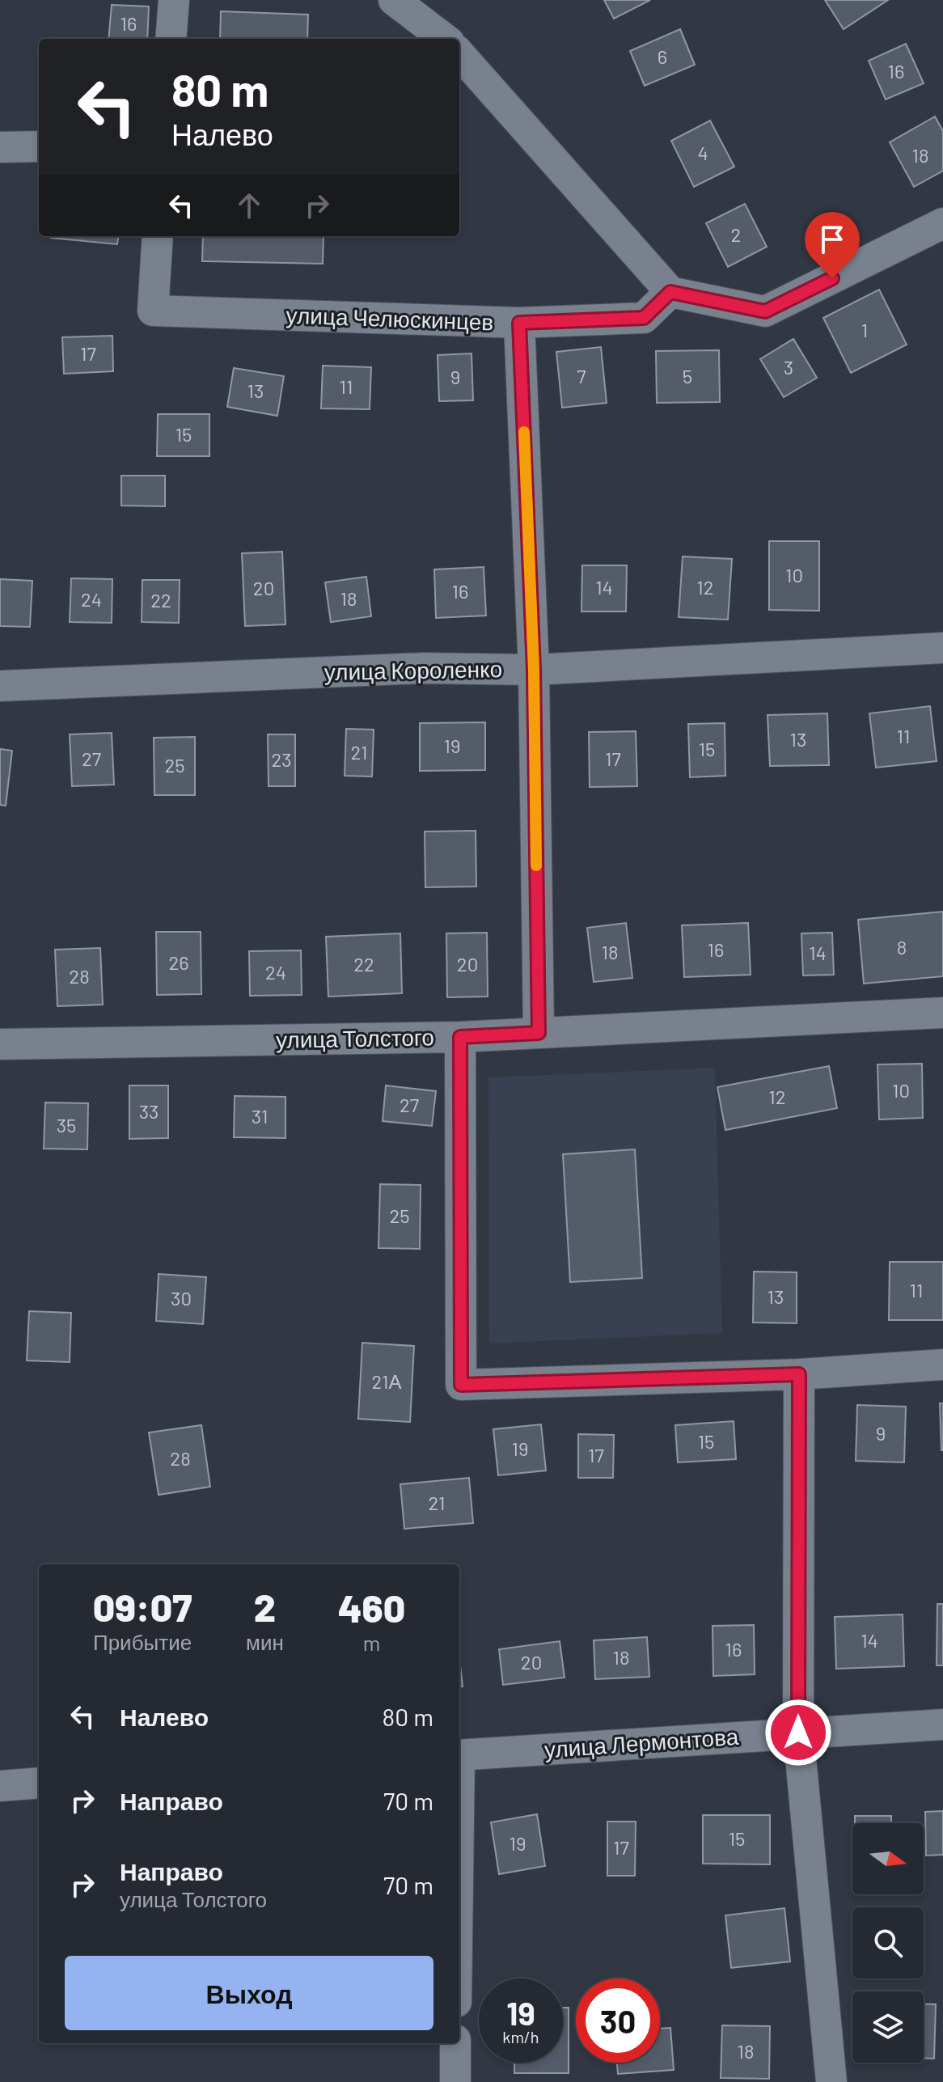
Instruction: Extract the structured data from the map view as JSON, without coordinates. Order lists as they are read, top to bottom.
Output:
{
  "streets": {
    "street": [
      "улица Челюскинцев",
      "улица Короленко",
      "улица Толстого",
      "улица Лермонтова"
    ]
  },
  "house_numbers": [
    "16",
    "6",
    "16",
    "4",
    "18",
    "2",
    "1",
    "17",
    "3",
    "7",
    "5",
    "9",
    "11",
    "13",
    "15",
    "10",
    "14",
    "12",
    "20",
    "16",
    "18",
    "24",
    "22",
    "11",
    "13",
    "19",
    "15",
    "21",
    "27",
    "17",
    "23",
    "25",
    "8",
    "16",
    "18",
    "14",
    "26",
    "22",
    "20",
    "24",
    "28",
    "10",
    "12",
    "27",
    "33",
    "31",
    "35",
    "25",
    "11",
    "13",
    "30",
    "21А",
    "9",
    "15",
    "19",
    "17",
    "28",
    "21",
    "14",
    "16",
    "18",
    "20",
    "15",
    "19",
    "17",
    "18"
  ],
  "north": "right",
  "page": {
    "turn": ["80 m", "Налево"],
    "eta": [
      "09:07",
      "Прибытие",
      "2",
      "мин",
      "460",
      "m"
    ],
    "list": [
      {
        "name": "Налево",
        "value": "80 m"
      },
      {
        "name": "Направо",
        "value": "70 m"
      },
      {
        "name": "Направо",
        "note": "улица Толстого",
        "value": "70 m"
      }
    ],
    "buttons": "Выход",
    "speed": "19 km/h",
    "limit": "30"
  }
}
